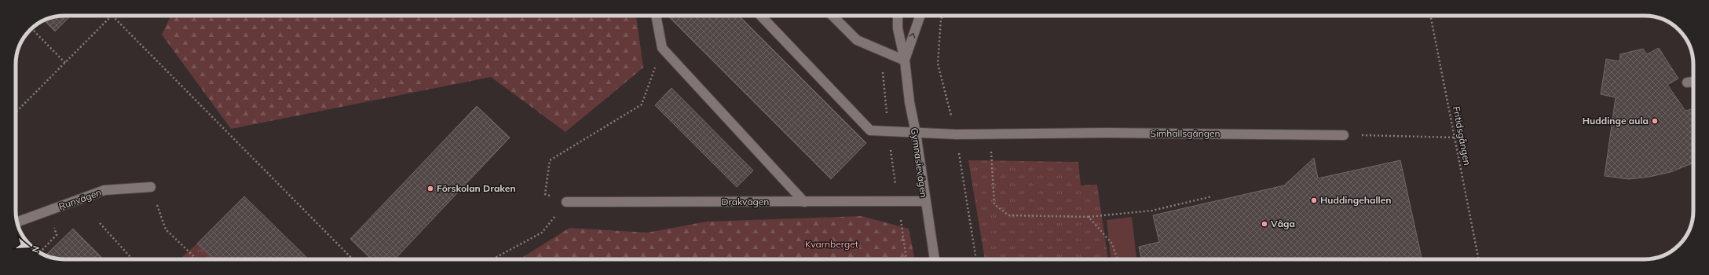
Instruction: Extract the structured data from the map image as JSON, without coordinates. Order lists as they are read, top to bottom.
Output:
{
  "streets": {
    "street": [
      "Simhallsgången",
      "Gymnasievägen",
      "Runvägen",
      "Drakvägen"
    ],
    "path": ["Fritidsgången"]
  },
  "crossings": [
    ["Simhallsgången", "Gymnasievägen"],
    ["Gymnasievägen", "Drakvägen"]
  ],
  "parks": ["Kvarnberget"],
  "places": [
    "Huddinge aula",
    "Förskolan Draken",
    "Huddingehallen",
    "Våga"
  ],
  "north": "right"
}
